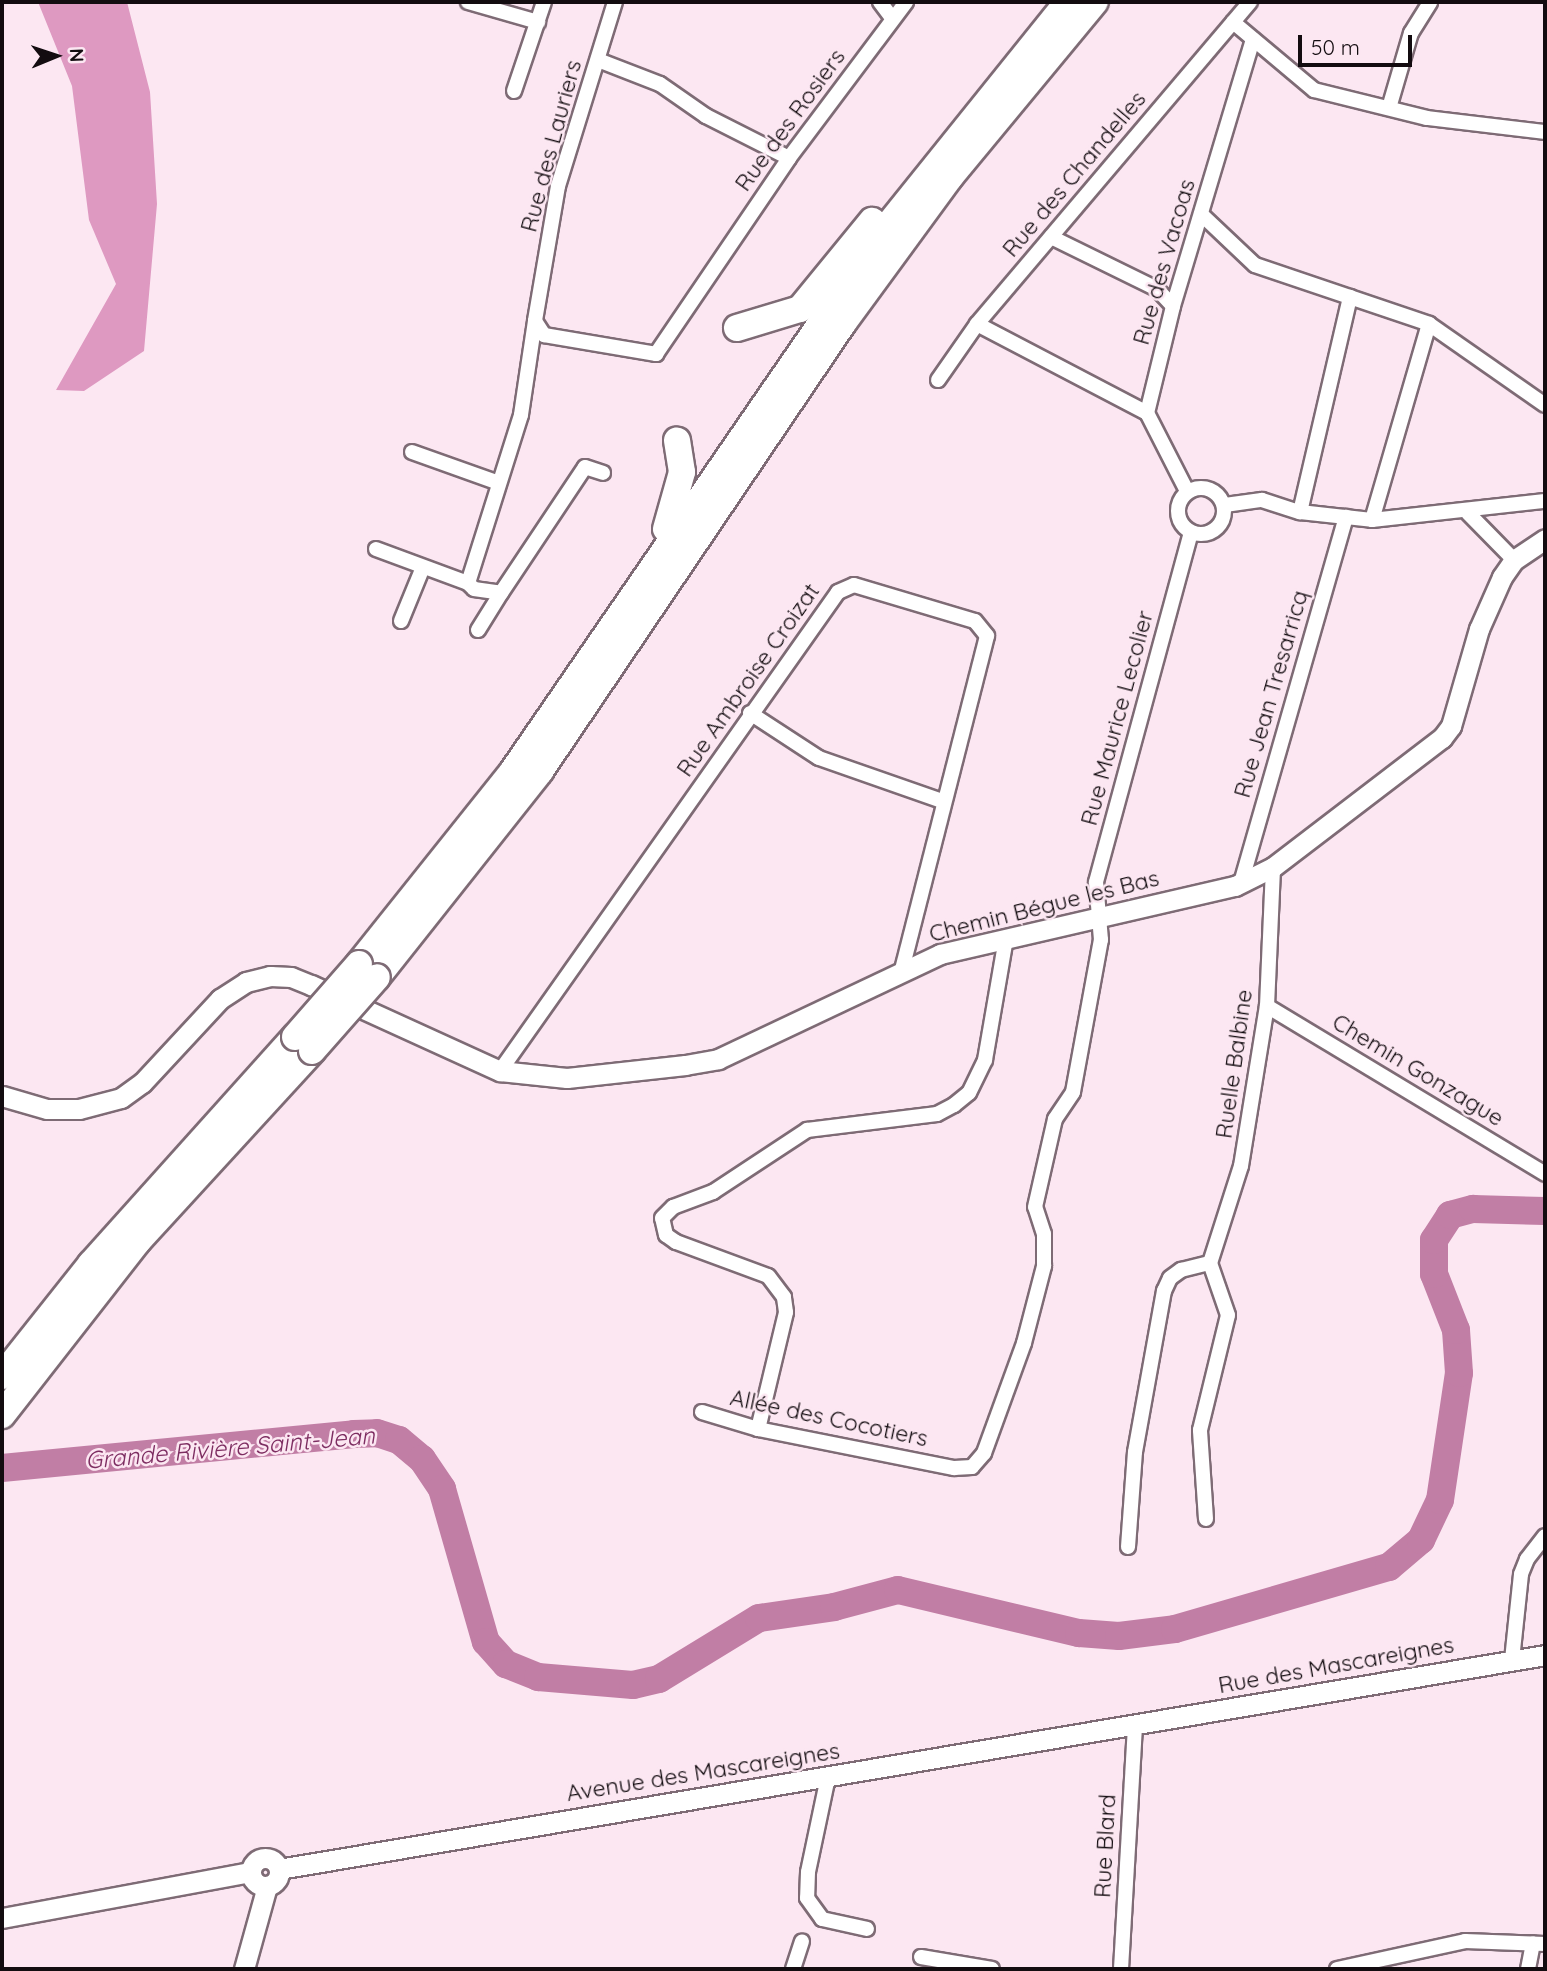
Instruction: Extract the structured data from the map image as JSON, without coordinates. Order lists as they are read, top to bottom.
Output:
{
  "streets": {
    "street": [
      "Rue des Rosiers",
      "Rue des Lauriers",
      "Rue des Chandelles",
      "Rue des Vacoas",
      "Rue Ambroise Croizat",
      "Rue Jean Tresarricq",
      "Rue Maurice Lecolier",
      "Chemin Bégue les Bas",
      "Ruelle Balbine",
      "Chemin Gonzague",
      "Allée des Cocotiers",
      "Rue des Mascareignes",
      "Avenue des Mascareignes",
      "Rue Blard"
    ]
  },
  "crossings": [
    ["Rue des Rosiers", "Rue des Lauriers"],
    ["Rue Ambroise Croizat", "Chemin Bégue les Bas"],
    ["Rue Jean Tresarricq", "Chemin Bégue les Bas"],
    ["Rue Maurice Lecolier", "Chemin Bégue les Bas"],
    ["Rue Maurice Lecolier", "Allée des Cocotiers"],
    ["Chemin Bégue les Bas", "Ruelle Balbine"],
    ["Ruelle Balbine", "Chemin Gonzague"],
    ["Rue des Mascareignes", "Avenue des Mascareignes"],
    ["Rue des Mascareignes", "Rue Blard"],
    ["Avenue des Mascareignes", "Rue Blard"]
  ],
  "water": ["Grande Rivière Saint-Jean"],
  "scale_bar": "50 m",
  "north": "right"
}
